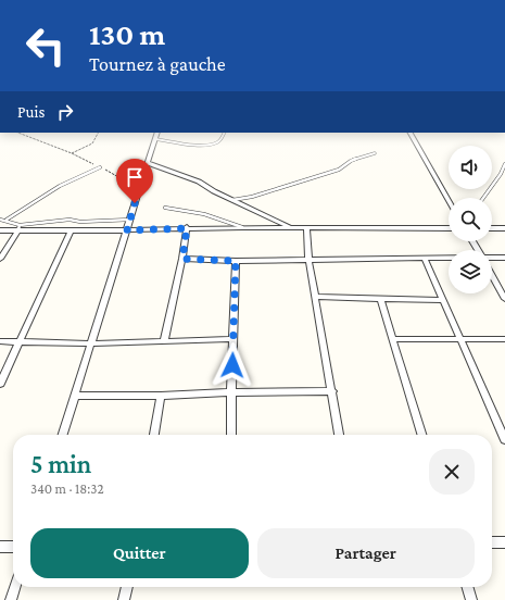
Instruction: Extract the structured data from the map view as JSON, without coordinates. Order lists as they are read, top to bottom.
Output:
{
  "page": {
    "turn": ["130 m", "Tournez à gauche"],
    "then": "Puis",
    "heading": ["5 min", "340 m · 18:32"],
    "buttons": ["Quitter", "Partager"]
  }
}
